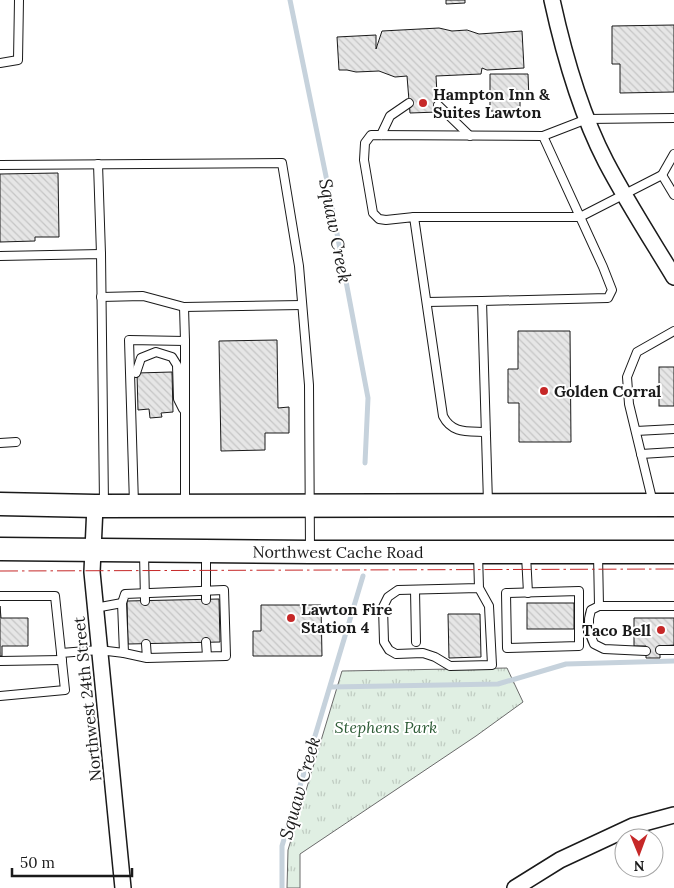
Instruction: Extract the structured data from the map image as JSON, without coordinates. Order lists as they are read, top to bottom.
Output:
{
  "streets": {
    "main road": ["Northwest Cache Road"],
    "street": ["Northwest 24th Street"]
  },
  "crossings": [
    ["Northwest Cache Road", "Northwest 24th Street"]
  ],
  "water": ["Squaw Creek"],
  "parks": ["Stephens Park"],
  "places": [
    "Hampton Inn & Suites Lawton",
    "Golden Corral",
    "Lawton Fire Station 4",
    "Taco Bell"
  ],
  "scale_bar": "50 m",
  "north": "bottom"
}
